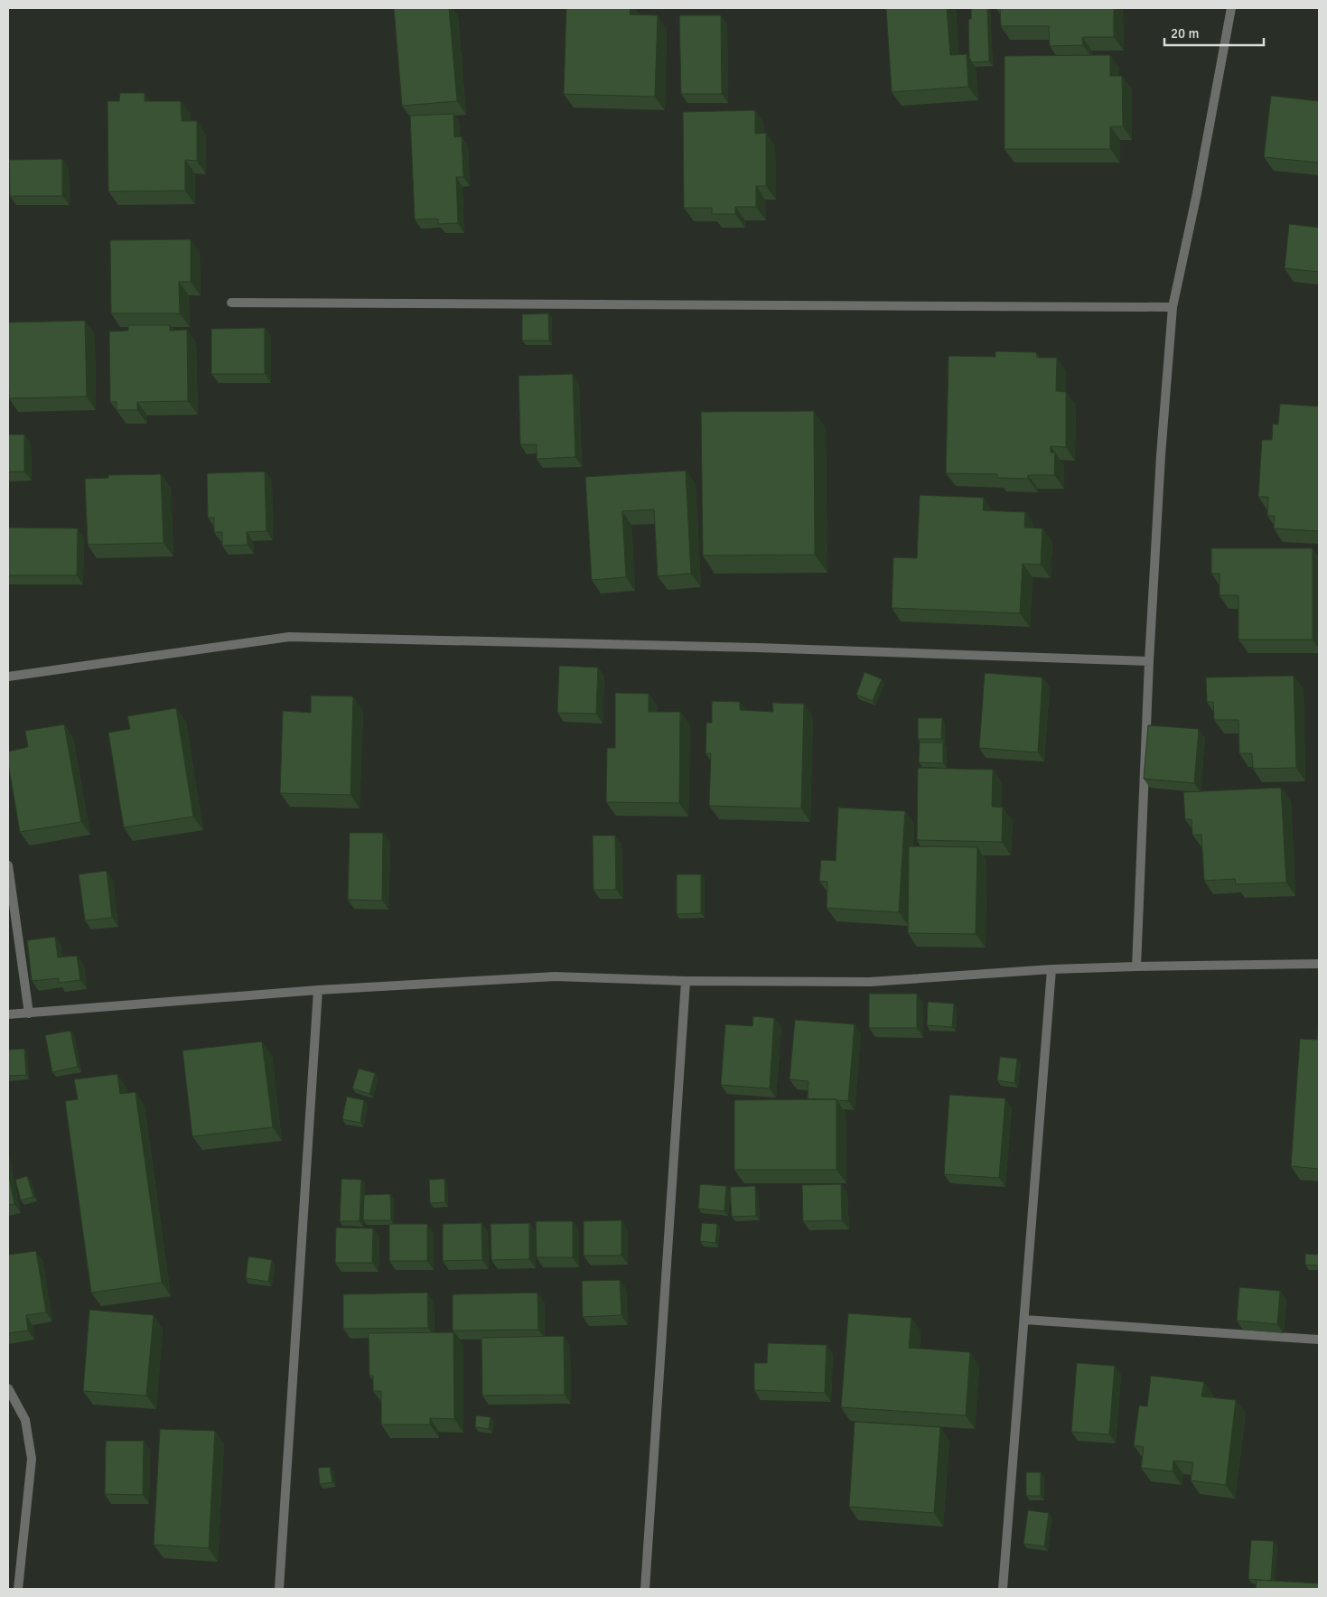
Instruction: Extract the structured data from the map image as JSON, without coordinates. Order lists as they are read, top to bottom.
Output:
{
  "scale_bar": "20 m"
}
